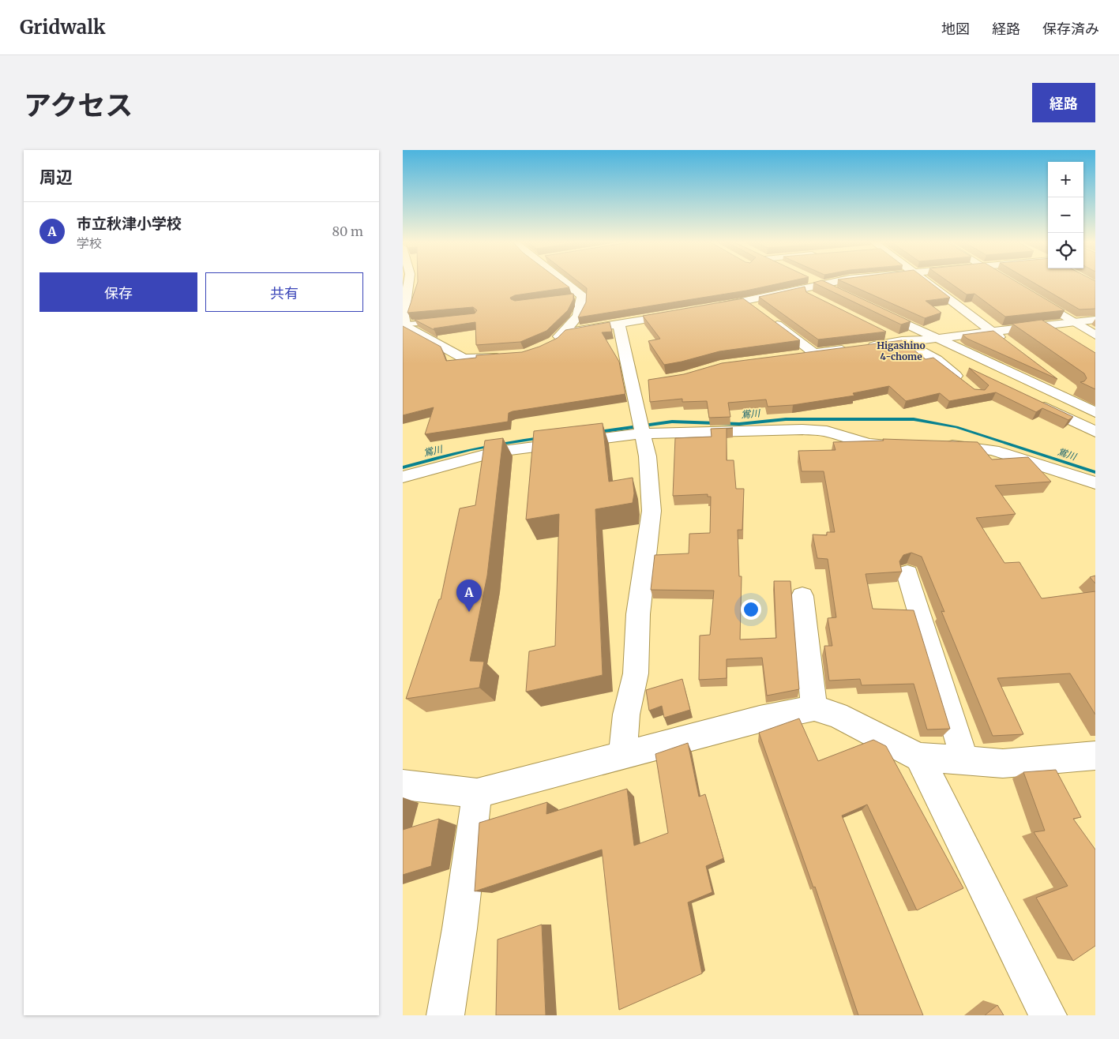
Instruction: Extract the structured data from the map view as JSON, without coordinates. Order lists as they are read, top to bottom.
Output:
{
  "districts": ["Higashino 4-chome"],
  "water": ["鴬川"],
  "page": {
    "header": "Gridwalk",
    "nav": ["地図", "経路", "保存済み"],
    "title": "アクセス",
    "buttons": [
      "経路",
      ["保存", "共有"]
    ],
    "heading": "周辺",
    "map_buttons": ["+", "−"],
    "list": [
      {
        "mark": "A",
        "name": "市立秋津小学校",
        "note": "学校",
        "value": "80 m"
      }
    ],
    "pins": "A"
  }
}
